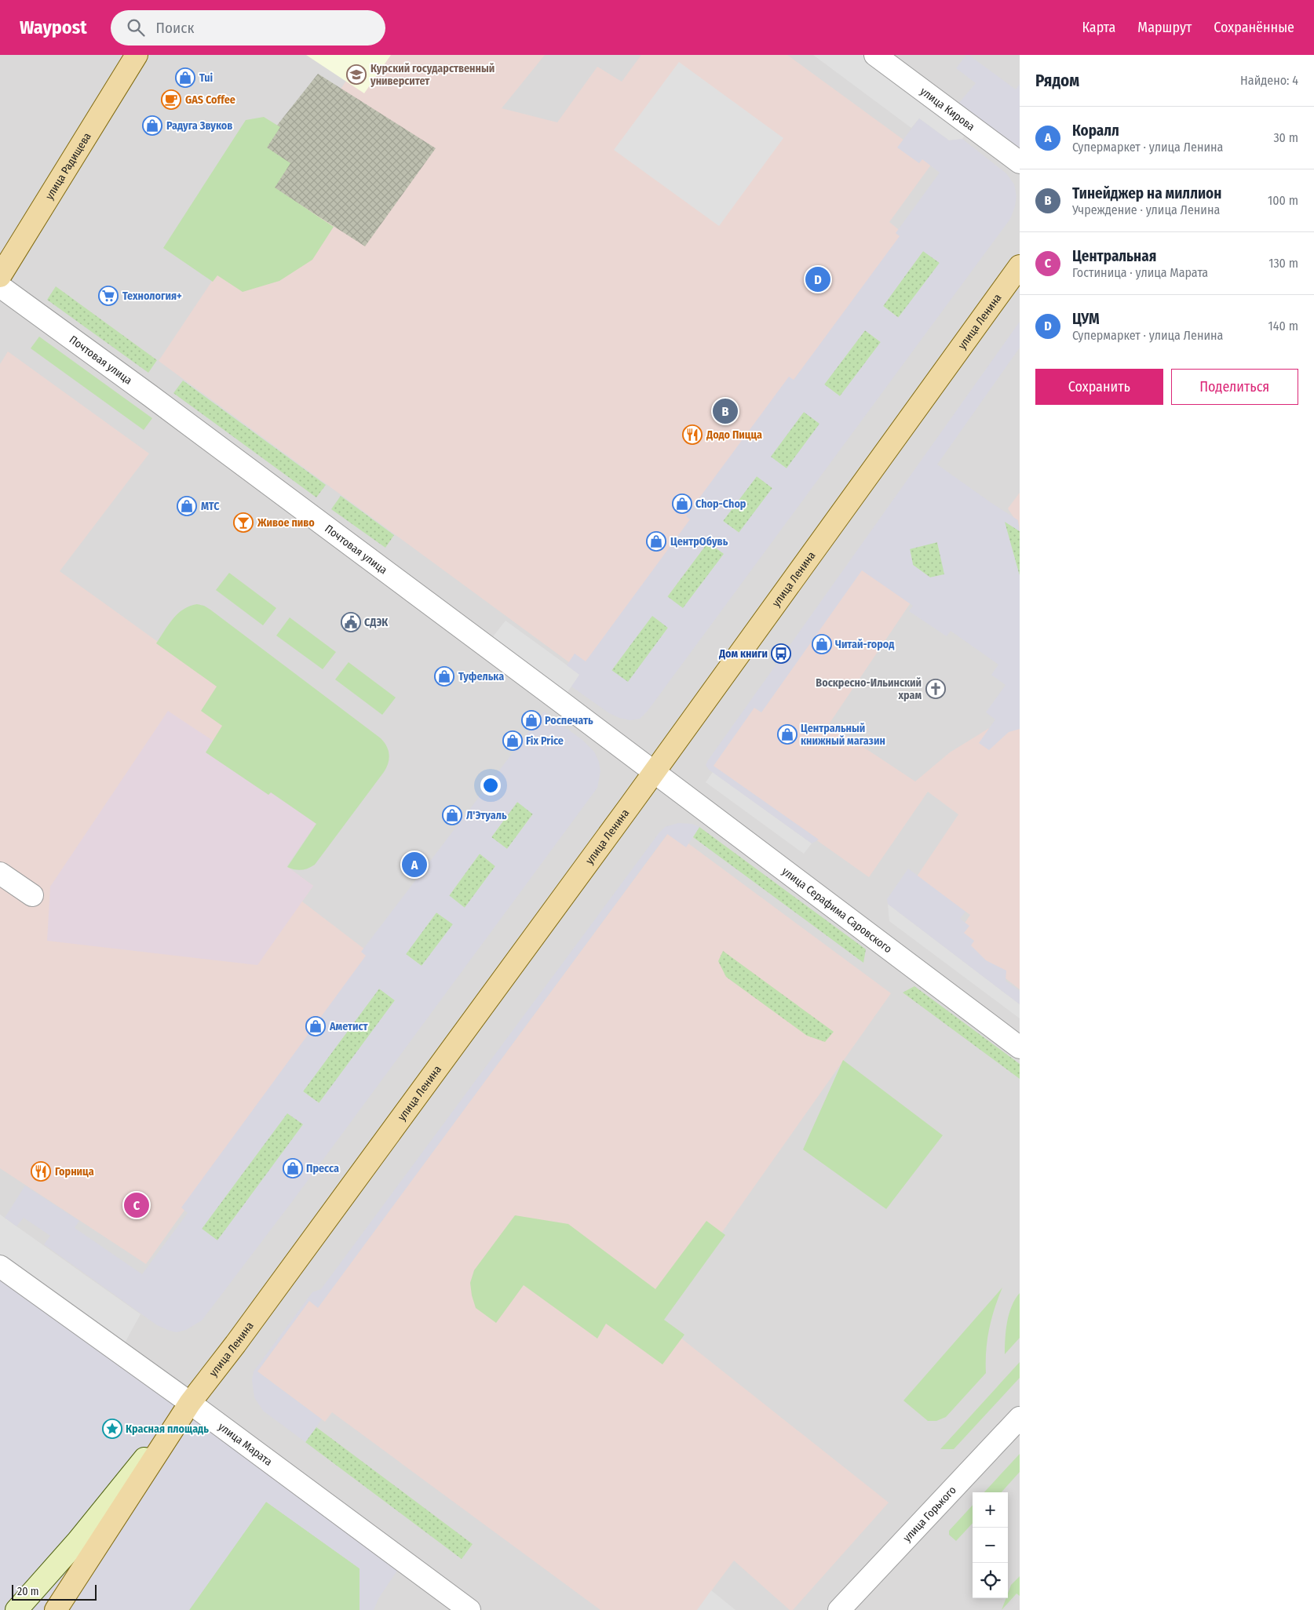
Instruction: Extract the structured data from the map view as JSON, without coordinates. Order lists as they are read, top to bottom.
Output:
{
  "streets": {
    "main road": ["улица Радищева", "улица Ленина"],
    "street": [
      "улица Кирова",
      "Почтовая улица",
      "улица Серафима Саровского",
      "улица Марата",
      "улица Горького"
    ]
  },
  "crossings": [
    ["улица Ленина", "Почтовая улица"],
    ["улица Ленина", "улица Серафима Саровского"],
    ["улица Ленина", "улица Марата"],
    ["Почтовая улица", "улица Серафима Саровского"]
  ],
  "places": {
    "school or university": ["Курский государственный университет"],
    "shop": [
      "Tui",
      "Радуга Звуков",
      "Chop-Chop",
      "МТС",
      "ЦентрОбувь",
      "Читай-город",
      "Туфелька",
      "Роспечать",
      "Центральный книжный магазин",
      "Fix Price",
      "Л'Этуаль",
      "Аметист",
      "Пресса"
    ],
    "cafe": ["GAS Coffee"],
    "supermarket": ["Технология+"],
    "restaurant": ["Додо Пицца", "Горница"],
    "bar": ["Живое пиво"],
    "public building": ["СДЭК"],
    "bus stop": ["Дом книги"],
    "church": ["Воскресно-Ильинский храм"],
    "place": ["Красная площадь"]
  },
  "scale_bar": "20 m",
  "page": {
    "header": "Waypost",
    "search": "Поиск",
    "nav": ["Карта", "Маршрут", "Сохранённые"],
    "heading": ["Рядом", "Найдено: 4"],
    "list": [
      {
        "mark": "A",
        "name": "Коралл",
        "note": "Супермаркет · улица Ленина",
        "value": "30 m"
      },
      {
        "mark": "B",
        "name": "Тинейджер на миллион",
        "note": "Учреждение · улица Ленина",
        "value": "100 m"
      },
      {
        "mark": "C",
        "name": "Центральная",
        "note": "Гостиница · улица Марата",
        "value": "130 m"
      },
      {
        "mark": "D",
        "name": "ЦУМ",
        "note": "Супермаркет · улица Ленина",
        "value": "140 m"
      }
    ],
    "pins": [
      "D",
      "B",
      "A",
      "C"
    ],
    "buttons": ["Сохранить", "Поделиться"],
    "map_buttons": ["+", "−"],
    "scale": "20 m"
  }
}
